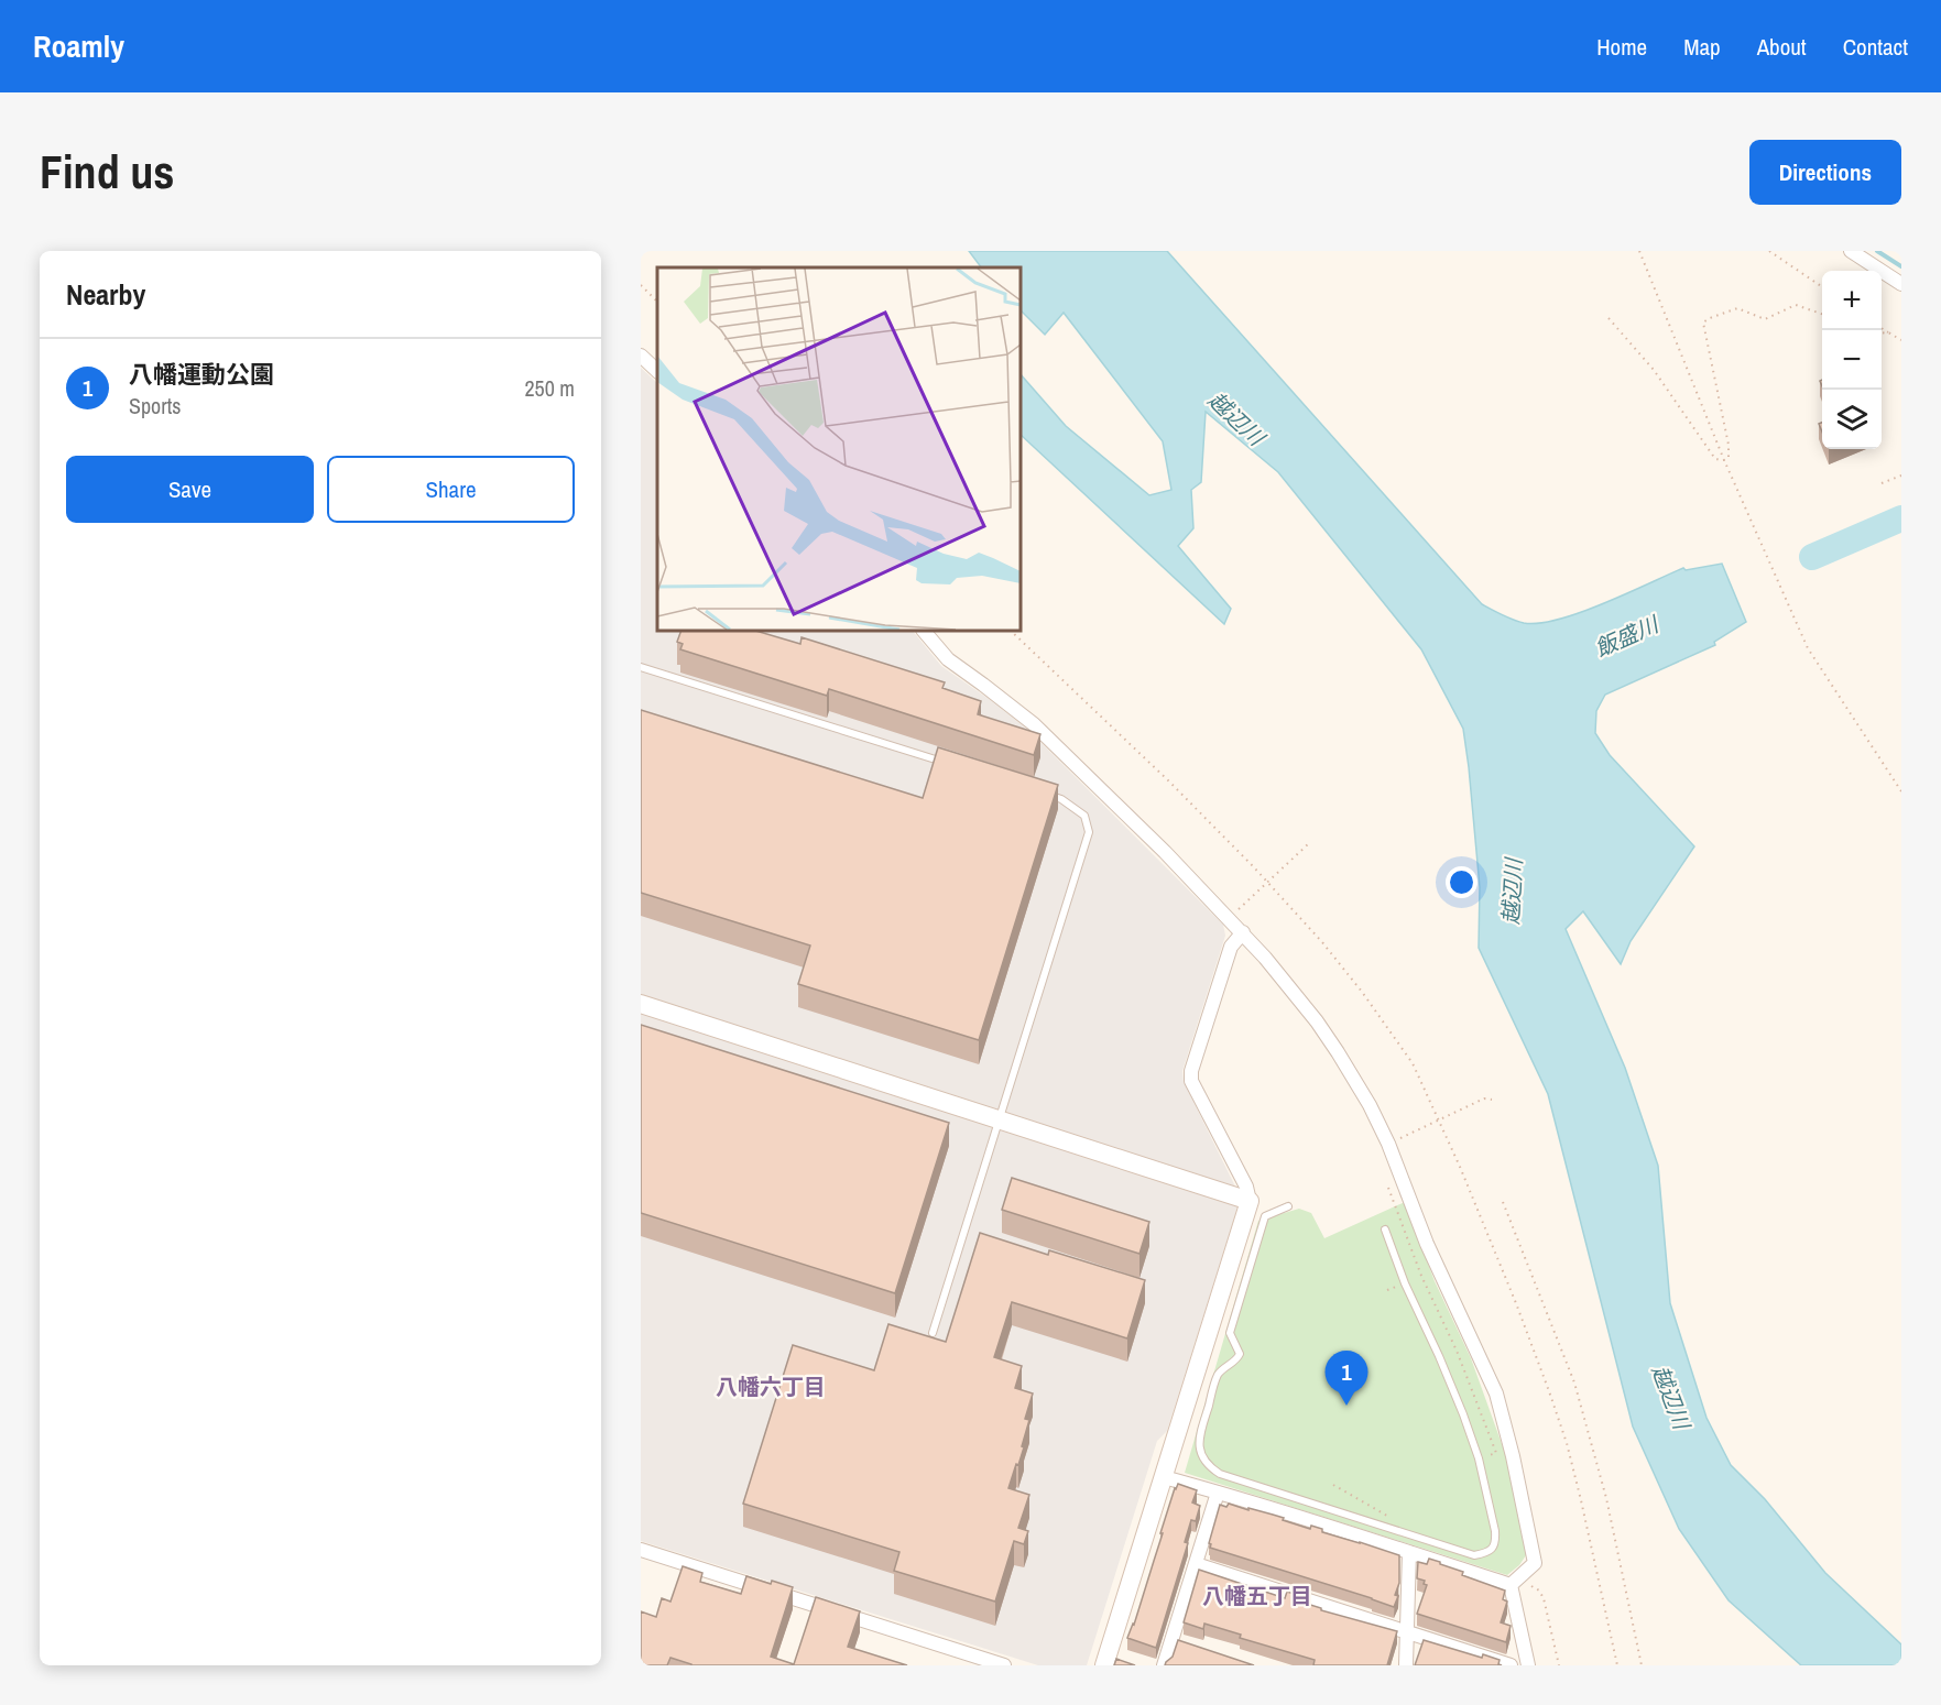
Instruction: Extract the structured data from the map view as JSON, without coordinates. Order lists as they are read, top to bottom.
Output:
{
  "districts": ["八幡六丁目", "八幡五丁目"],
  "water": ["越辺川", "飯盛川"],
  "page": {
    "header": "Roamly",
    "nav": [
      "Home",
      "Map",
      "About",
      "Contact"
    ],
    "buttons": [
      "Directions",
      ["Save", "Share"]
    ],
    "title": "Find us",
    "heading": "Nearby",
    "map_buttons": ["+", "−"],
    "list": [
      {
        "mark": "1",
        "name": "八幡運動公園",
        "note": "Sports",
        "value": "250 m"
      }
    ],
    "pins": "1"
  }
}
